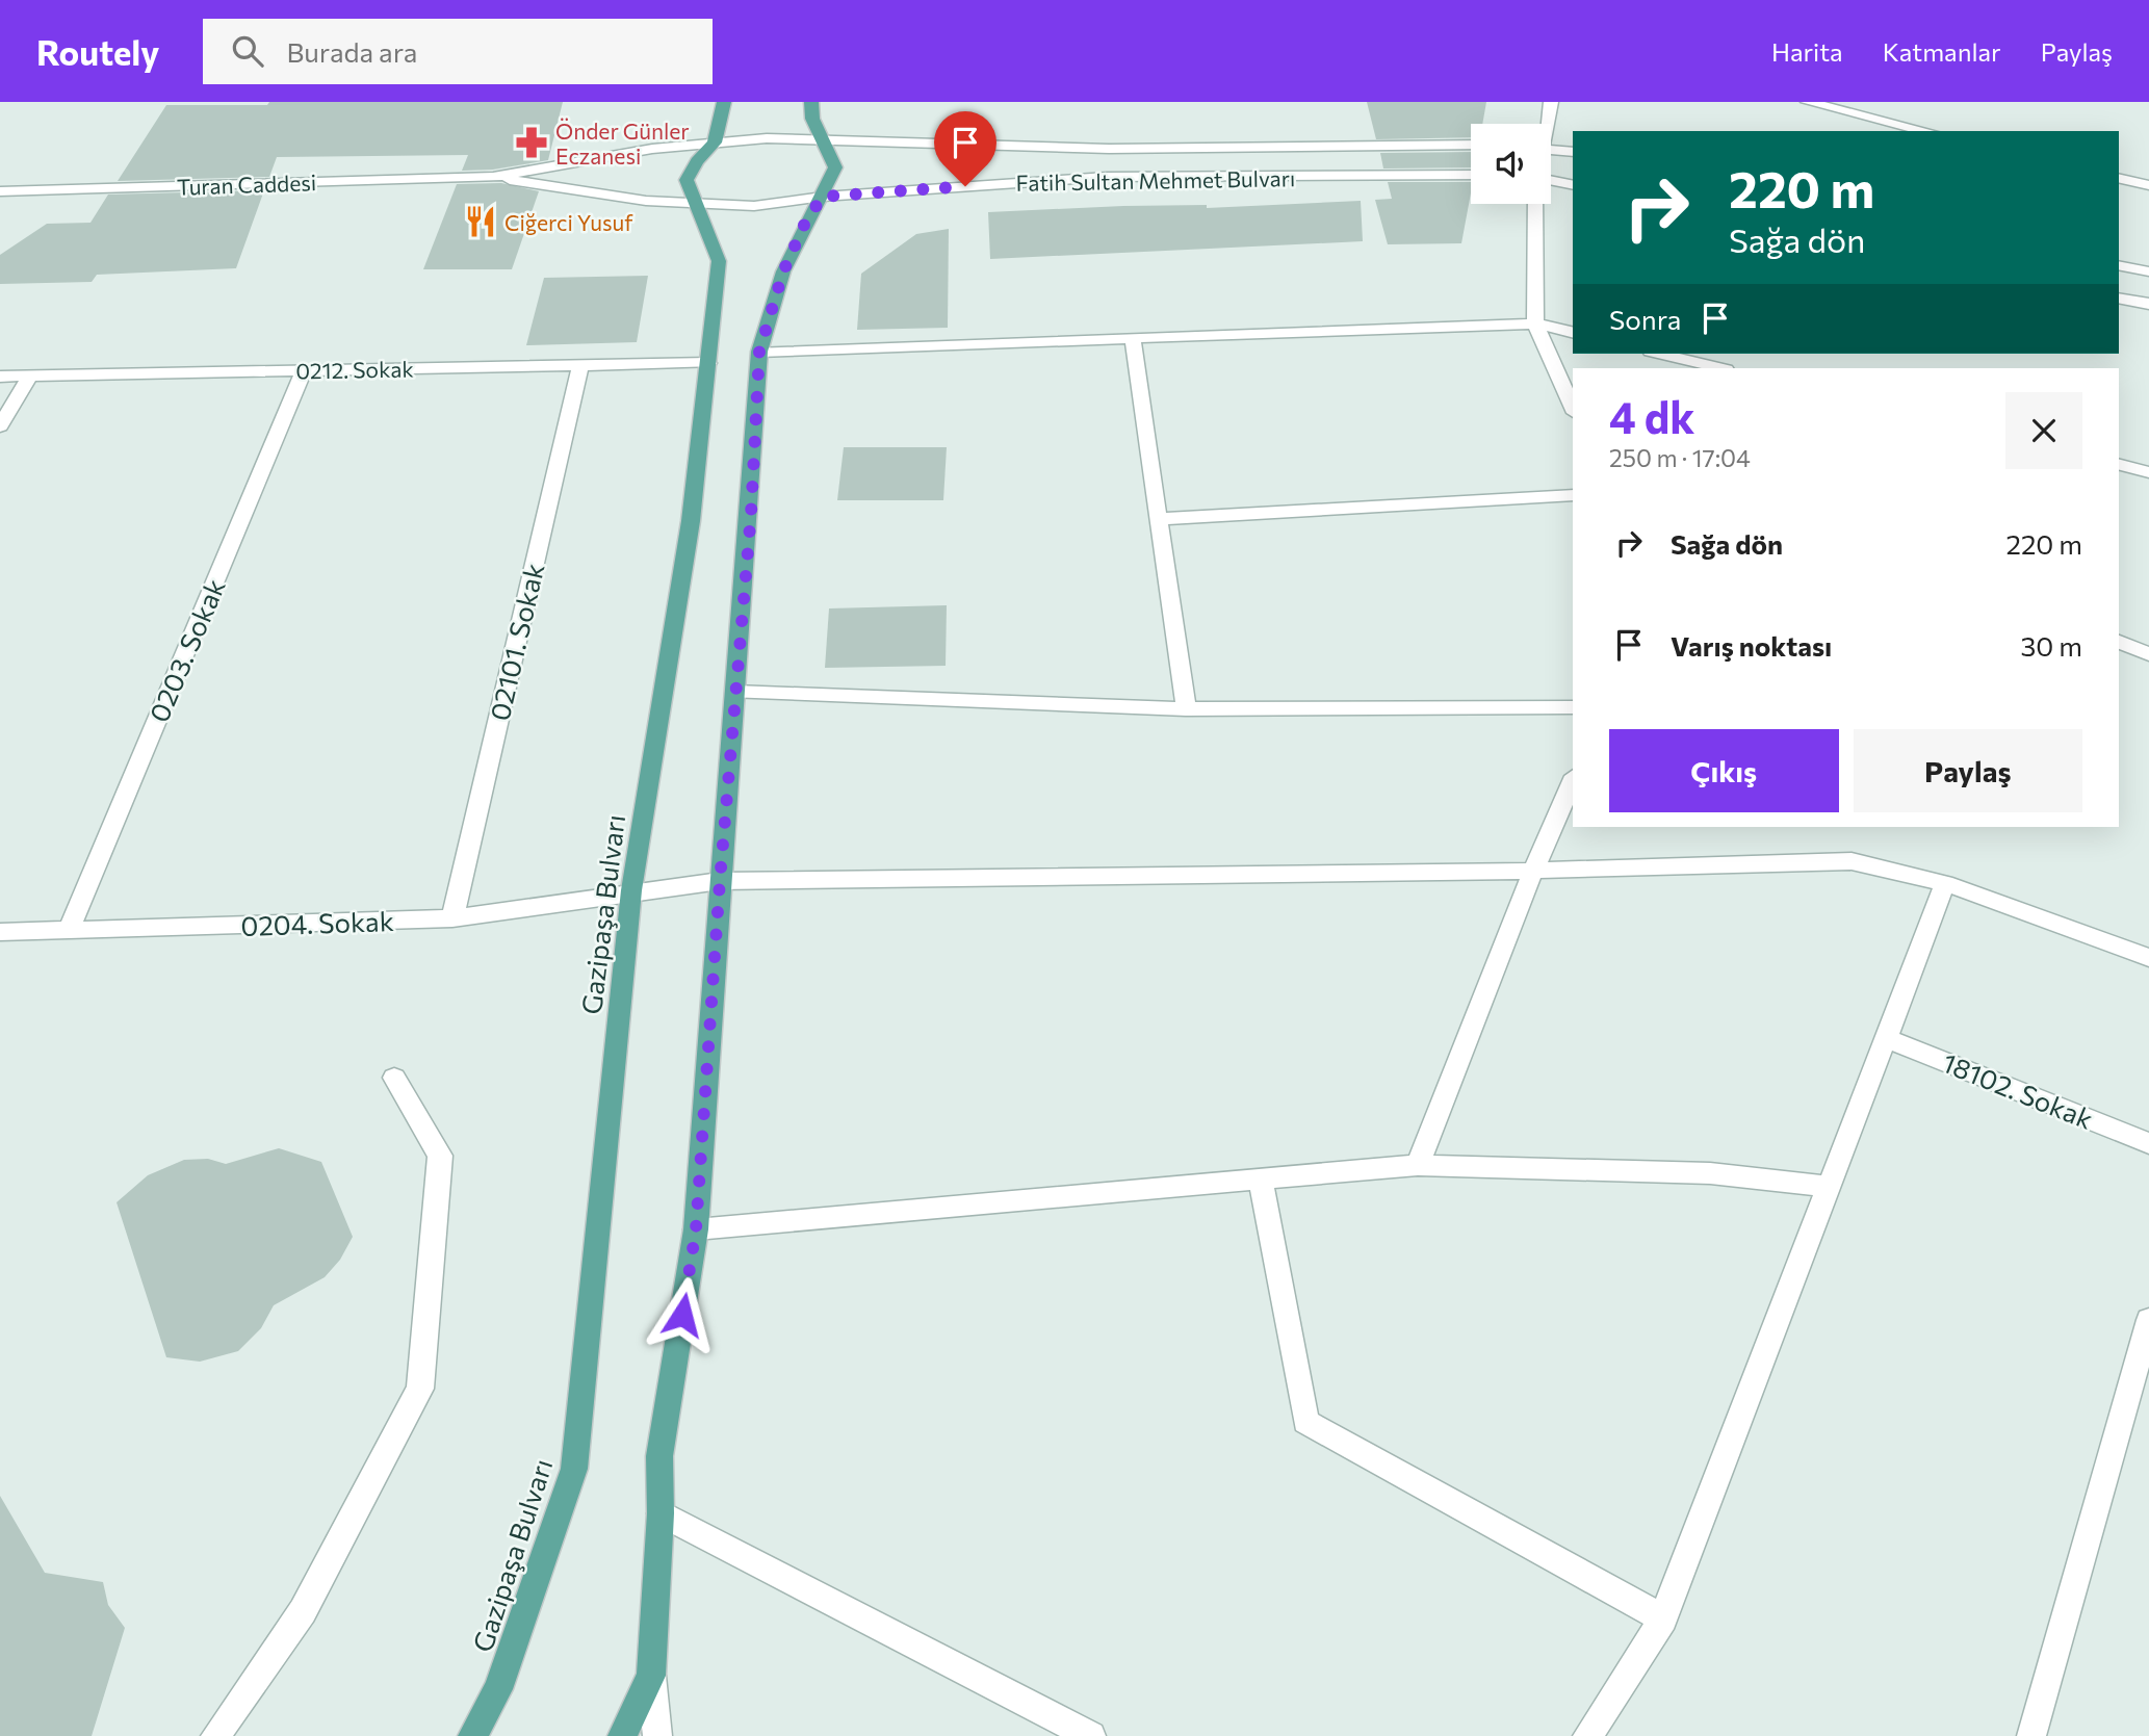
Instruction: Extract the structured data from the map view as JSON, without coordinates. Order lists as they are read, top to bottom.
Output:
{
  "streets": {
    "main road": ["Gazipaşa Bulvarı"],
    "street": [
      "Fatih Sultan Mehmet Bulvarı",
      "Turan Caddesi",
      "0212. Sokak",
      "02101. Sokak",
      "0203. Sokak",
      "0204. Sokak",
      "18102. Sokak"
    ]
  },
  "crossings": [
    ["Fatih Sultan Mehmet Bulvarı", "Turan Caddesi"],
    ["Fatih Sultan Mehmet Bulvarı", "Gazipaşa Bulvarı"],
    ["0212. Sokak", "02101. Sokak"],
    ["0212. Sokak", "0203. Sokak"],
    ["0212. Sokak", "Gazipaşa Bulvarı"],
    ["02101. Sokak", "0204. Sokak"],
    ["0203. Sokak", "0204. Sokak"],
    ["Gazipaşa Bulvarı", "0204. Sokak"]
  ],
  "places": {
    "pharmacy": ["Önder Günler Eczanesi"],
    "restaurant": ["Ciğerci Yusuf"]
  },
  "page": {
    "header": "Routely",
    "search": "Burada ara",
    "nav": ["Harita", "Katmanlar", "Paylaş"],
    "turn": ["220 m", "Sağa dön"],
    "then": "Sonra",
    "heading": ["4 dk", "250 m · 17:04"],
    "list": [
      {
        "name": "Sağa dön",
        "value": "220 m"
      },
      {
        "name": "Varış noktası",
        "value": "30 m"
      }
    ],
    "buttons": ["Çıkış", "Paylaş"]
  }
}
